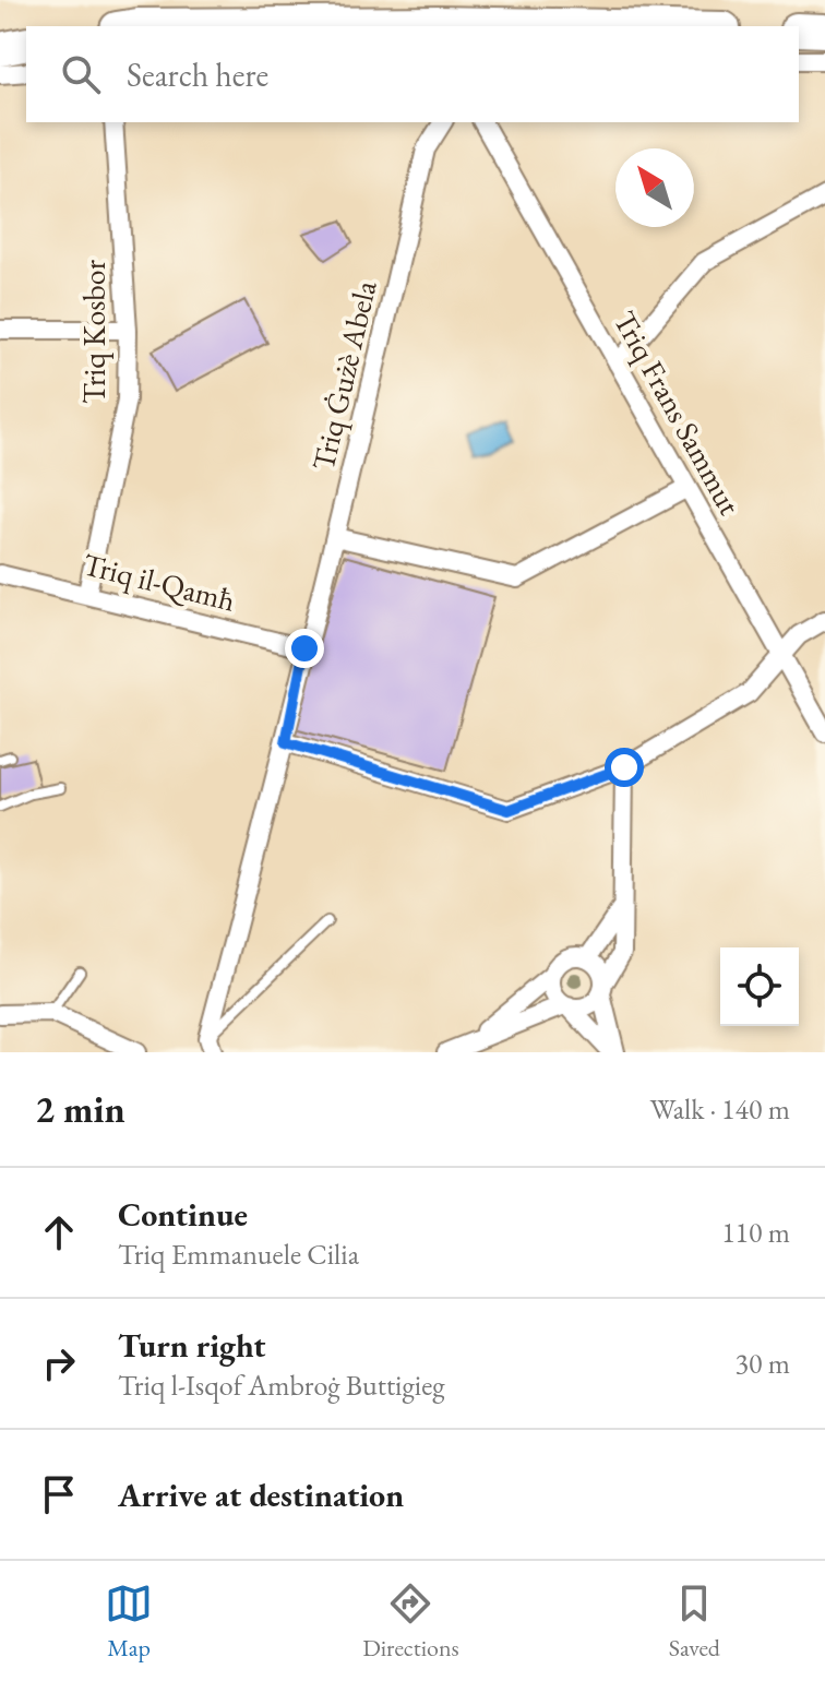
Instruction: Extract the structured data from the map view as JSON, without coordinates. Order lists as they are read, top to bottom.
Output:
{
  "streets": {
    "street": [
      "Triq Kosbor",
      "Triq Ġużè Abela",
      "Triq Frans Sammut",
      "Triq il-Qamħ"
    ]
  },
  "crossings": [
    ["Triq Kosbor", "Triq il-Qamħ"],
    ["Triq Ġużè Abela", "Triq il-Qamħ"]
  ],
  "north": "top left",
  "page": {
    "search": "Search here",
    "heading": ["2 min", "Walk · 140 m"],
    "list": [
      ["Continue", "Triq Emmanuele Cilia", "110 m"],
      ["Turn right", "Triq l-Isqof Ambroġ Buttigieg", "30 m"],
      "Arrive at destination"
    ],
    "nav": ["Map", "Directions", "Saved"]
  }
}
